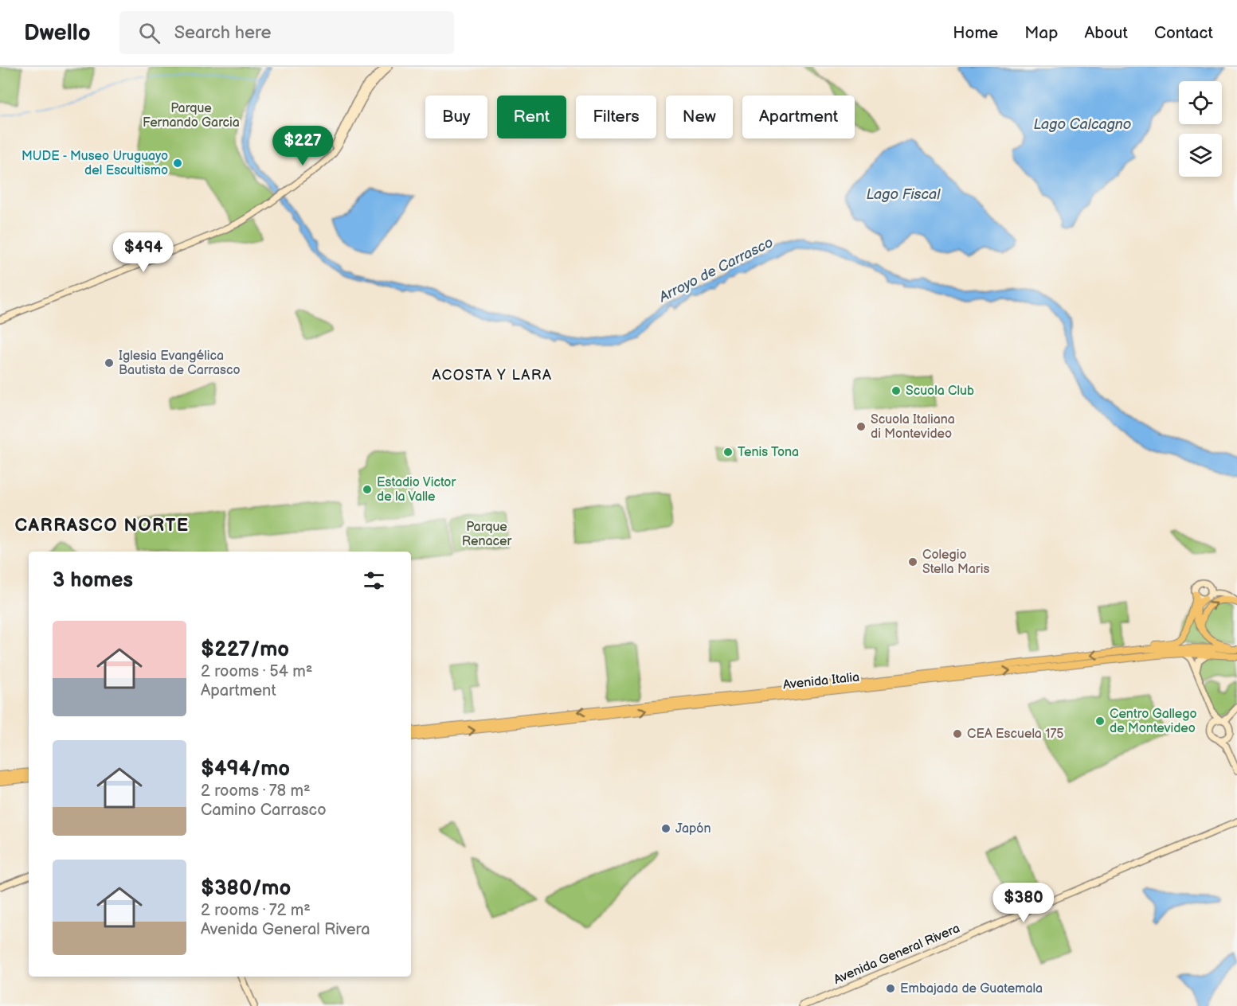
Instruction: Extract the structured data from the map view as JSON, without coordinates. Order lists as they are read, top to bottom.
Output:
{
  "streets": {
    "main road": ["Avenida Italia", "Avenida General Rivera"]
  },
  "districts": ["ACOSTA Y LARA", "CARRASCO NORTE"],
  "water": ["Lago Calcagno", "Lago Fiscal", "Arroyo de Carrasco"],
  "parks": ["Parque Fernando Garcia", "Parque Renacer"],
  "places": [
    "MUDE - Museo Uruguayo del Escultismo",
    "Iglesia Evangélica Bautista de Carrasco",
    "Scuola Club",
    "Scuola Italiana di Montevideo",
    "Tenis Tona",
    "Estadio Victor de la Valle",
    "Colegio Stella Maris",
    "Centro Gallego de Montevideo",
    "CEA Escuela 175",
    "Japón",
    "Embajada de Guatemala"
  ],
  "page": {
    "header": "Dwello",
    "search": "Search here",
    "nav": [
      "Home",
      "Map",
      "About",
      "Contact"
    ],
    "chip": [
      "Buy",
      "Rent",
      "Filters",
      "New",
      "Apartment"
    ],
    "price": ["$227", "$494", "$380"],
    "heading": "3 homes",
    "list": [
      {
        "name": "$227/mo",
        "note": "2 rooms · 54 m² · Apartment"
      },
      {
        "name": "$494/mo",
        "note": "2 rooms · 78 m² · Camino Carrasco"
      },
      {
        "name": "$380/mo",
        "note": "2 rooms · 72 m² · Avenida General Rivera"
      }
    ]
  }
}
